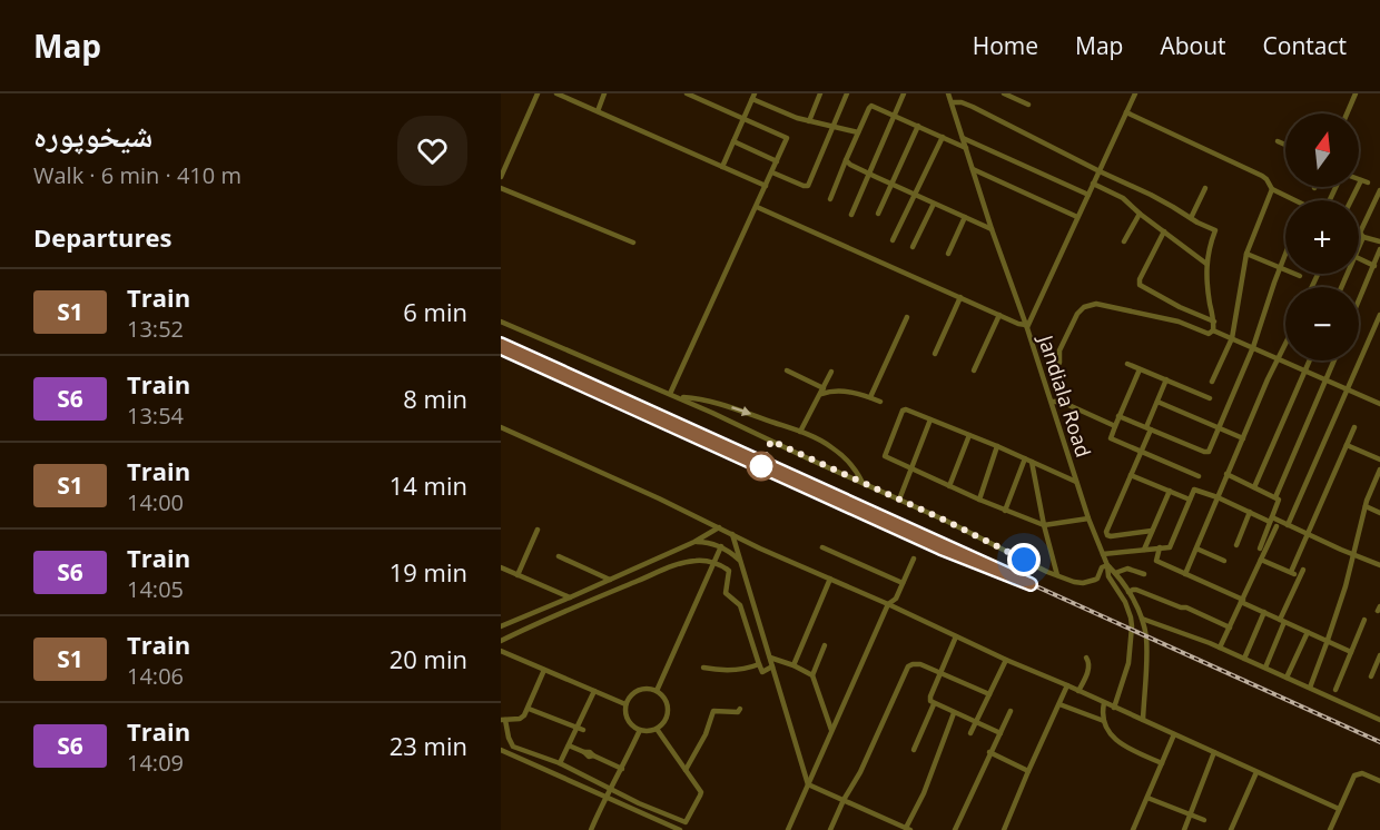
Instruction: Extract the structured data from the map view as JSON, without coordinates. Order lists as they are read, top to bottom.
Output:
{
  "streets": {
    "street": ["Jandiala Road"]
  },
  "north": "top",
  "page": {
    "header": "Map",
    "nav": [
      "Home",
      "Map",
      "About",
      "Contact"
    ],
    "heading": [
      ["شیخوپورہ", "Walk · 6 min · 410 m"],
      "Departures"
    ],
    "map_buttons": ["+", "−"],
    "list": [
      {
        "mark": "S1",
        "name": "Train",
        "note": "13:52",
        "value": "6 min"
      },
      {
        "mark": "S6",
        "name": "Train",
        "note": "13:54",
        "value": "8 min"
      },
      {
        "mark": "S1",
        "name": "Train",
        "note": "14:00",
        "value": "14 min"
      },
      {
        "mark": "S6",
        "name": "Train",
        "note": "14:05",
        "value": "19 min"
      },
      {
        "mark": "S1",
        "name": "Train",
        "note": "14:06",
        "value": "20 min"
      },
      {
        "mark": "S6",
        "name": "Train",
        "note": "14:09",
        "value": "23 min"
      }
    ]
  }
}
